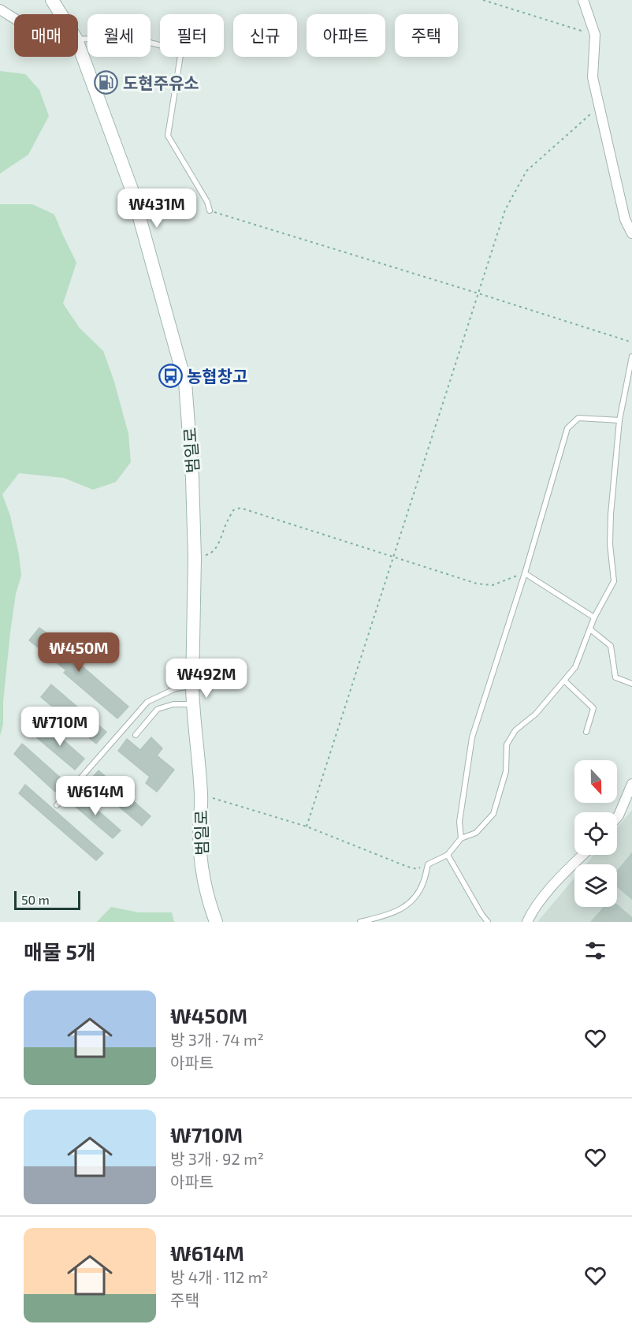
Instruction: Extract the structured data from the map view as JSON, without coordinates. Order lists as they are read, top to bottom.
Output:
{
  "streets": {
    "street": ["범일로"]
  },
  "places": {
    "fuel station": ["도현주유소"],
    "bus stop": ["농협창고"]
  },
  "scale_bar": "50 m",
  "north": "bottom",
  "page": {
    "chip": [
      "매매",
      "월세",
      "필터",
      "신규",
      "아파트",
      "주택"
    ],
    "price": [
      "₩431M",
      "₩450M",
      "₩492M",
      "₩710M",
      "₩614M"
    ],
    "scale": "50 m",
    "heading": "매물 5개",
    "list": [
      {
        "name": "₩450M",
        "note": "방 3개 · 74 m² · 아파트"
      },
      {
        "name": "₩710M",
        "note": "방 3개 · 92 m² · 아파트"
      },
      {
        "name": "₩614M",
        "note": "방 4개 · 112 m² · 주택"
      }
    ]
  }
}
